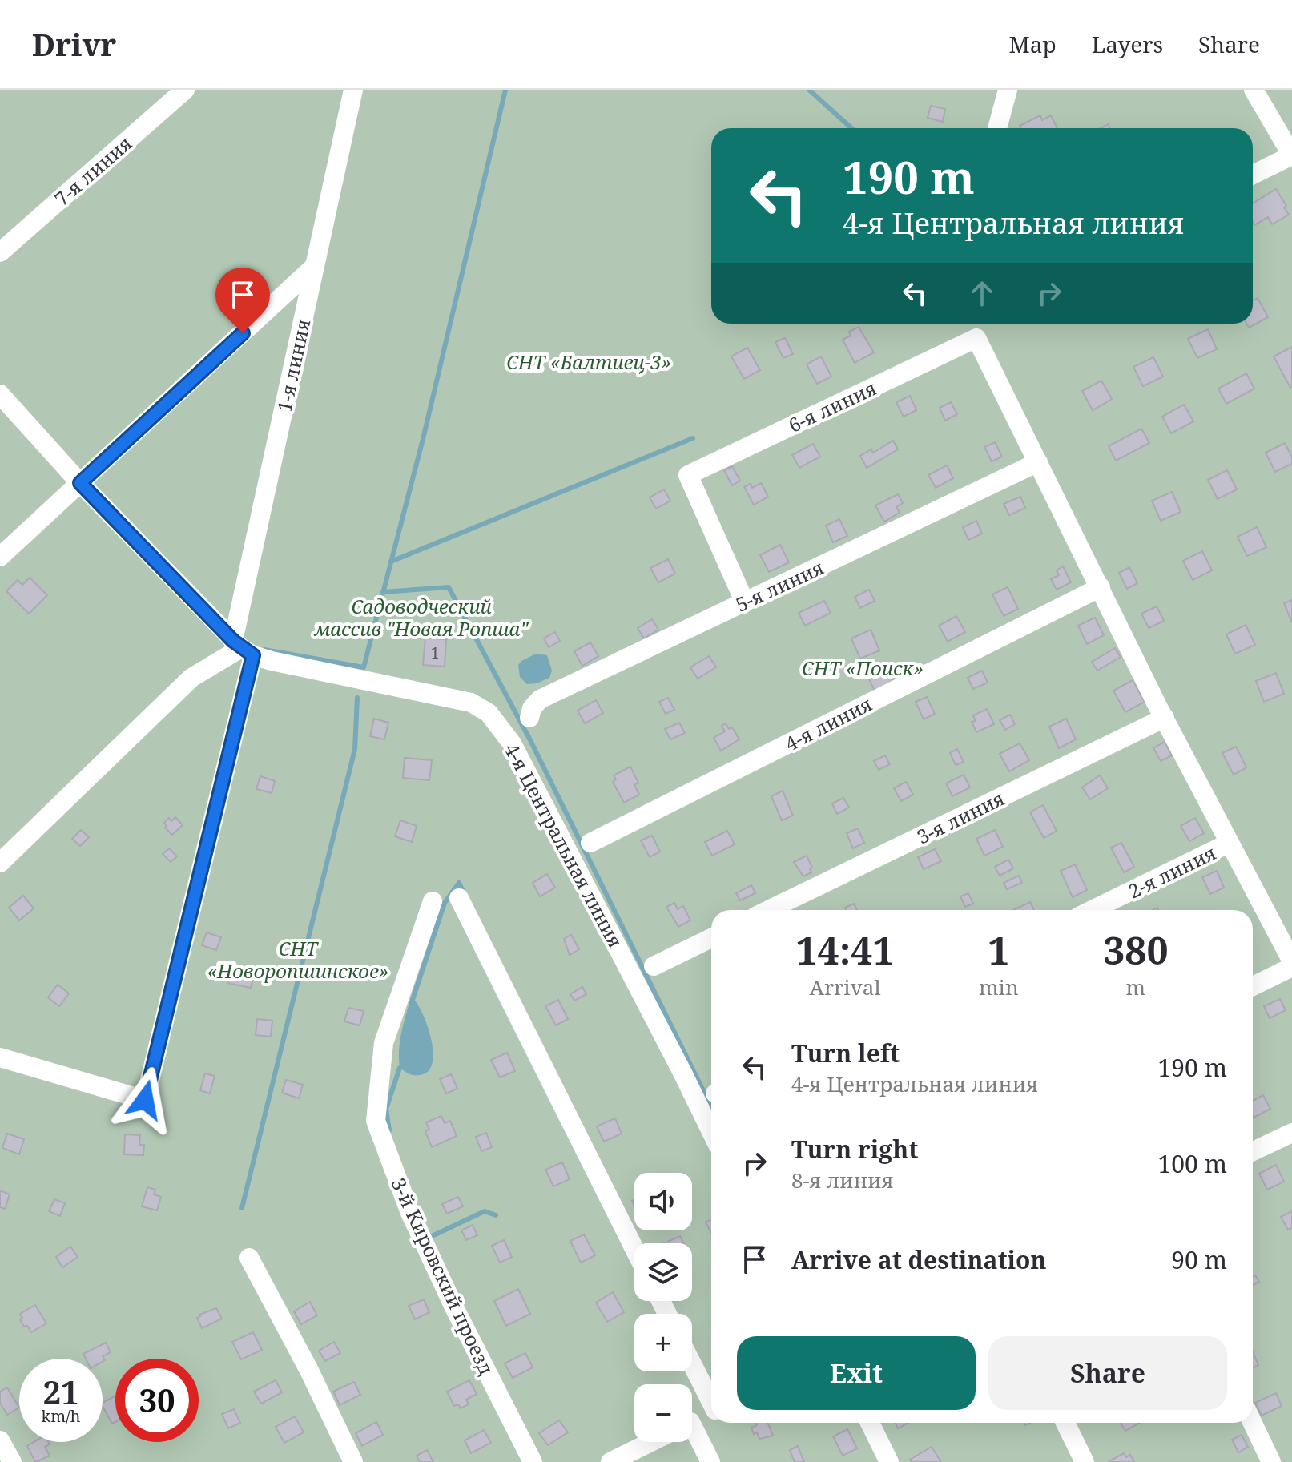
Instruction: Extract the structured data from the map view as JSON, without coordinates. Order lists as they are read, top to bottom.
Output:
{
  "streets": {
    "street": [
      "7-я линия",
      "1-я линия",
      "6-я линия",
      "5-я линия",
      "4-я линия",
      "3-я линия",
      "4-я Центральная линия",
      "2-я линия",
      "3-й Кировский проезд"
    ]
  },
  "crossings": [
    ["1-я линия", "4-я Центральная линия"],
    ["6-я линия", "5-я линия"]
  ],
  "parks": [
    "СНТ «Балтиец-3»",
    "Садоводческий массив \"Новая Ропша\"",
    "СНТ «Поиск»",
    "СНТ «Новоропшинское»"
  ],
  "house_numbers": ["1"],
  "page": {
    "header": "Drivr",
    "nav": ["Map", "Layers", "Share"],
    "turn": ["190 m", "4-я Центральная линия"],
    "eta": [
      "14:41",
      "Arrival",
      "1",
      "min",
      "380",
      "m"
    ],
    "list": [
      {
        "name": "Turn left",
        "note": "4-я Центральная линия",
        "value": "190 m"
      },
      {
        "name": "Turn right",
        "note": "8-я линия",
        "value": "100 m"
      },
      {
        "name": "Arrive at destination",
        "value": "90 m"
      }
    ],
    "map_buttons": ["+", "−"],
    "buttons": ["Exit", "Share"],
    "speed": "21 km/h",
    "limit": "30"
  }
}
